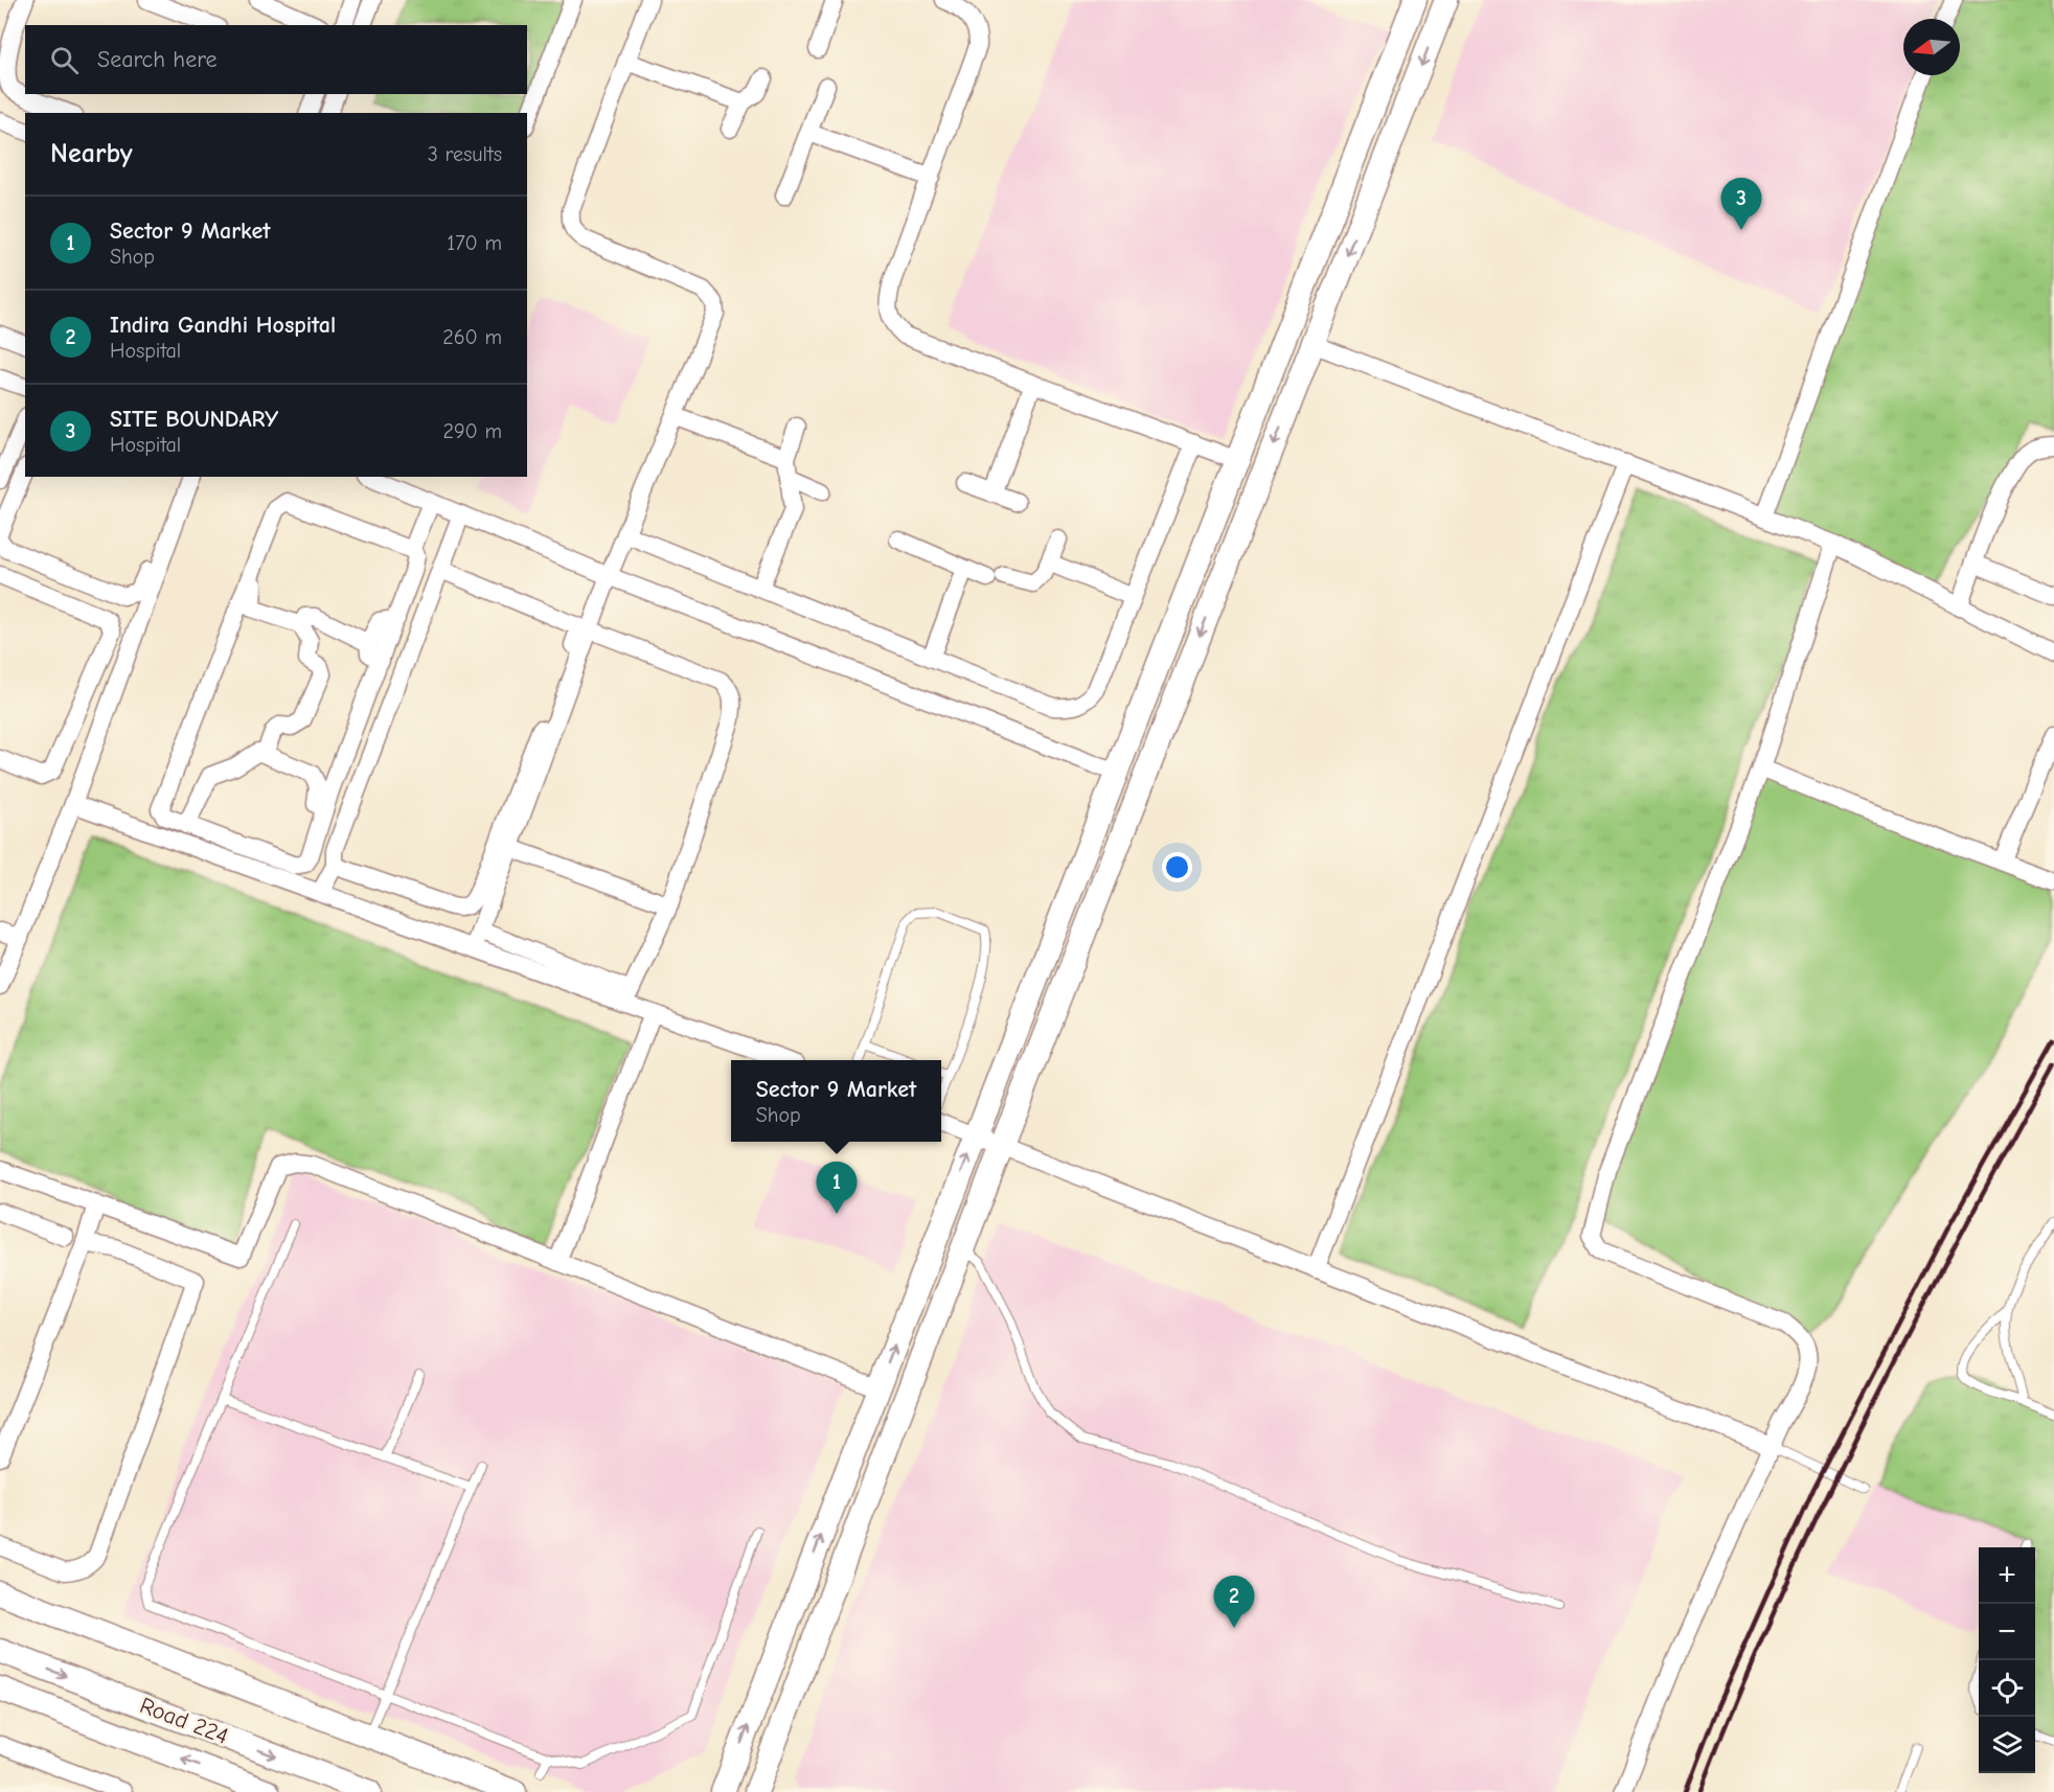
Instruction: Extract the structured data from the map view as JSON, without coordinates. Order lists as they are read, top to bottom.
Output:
{
  "streets": {
    "street": ["Road 224"]
  },
  "north": "left",
  "page": {
    "search": "Search here",
    "heading": ["Nearby", "3 results"],
    "pins": ["3", "1", "2"],
    "list": [
      {
        "mark": "1",
        "name": "Sector 9 Market",
        "note": "Shop",
        "value": "170 m"
      },
      {
        "mark": "2",
        "name": "Indira Gandhi Hospital",
        "note": "Hospital",
        "value": "260 m"
      },
      {
        "mark": "3",
        "name": "SITE BOUNDARY",
        "note": "Hospital",
        "value": "290 m"
      }
    ],
    "popup": ["Sector 9 Market", "Shop"],
    "map_buttons": ["+", "−"]
  }
}
